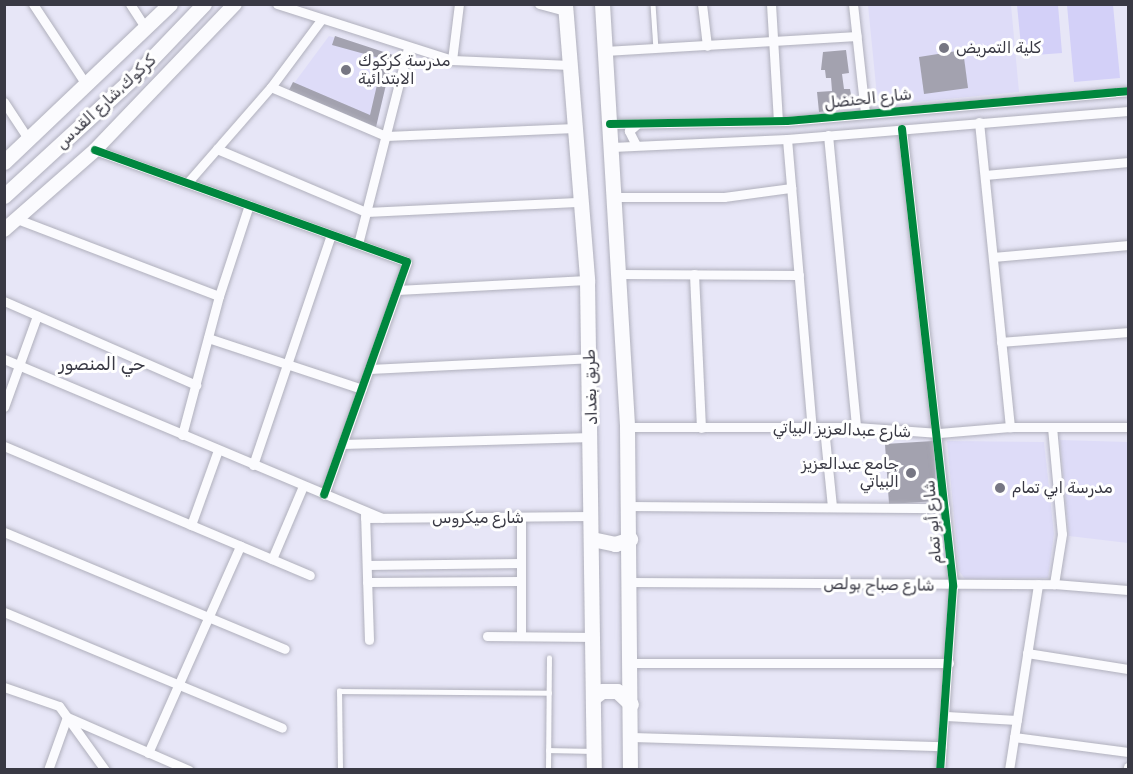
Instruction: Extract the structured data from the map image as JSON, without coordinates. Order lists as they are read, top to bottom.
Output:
{
  "streets": {
    "main road": ["كركوك,شارع القدس", "طريق بغداد"],
    "street": [
      "شارع الحنضل",
      "شارع عبدالعزيز البياتي",
      "شارع ميكروس",
      "شارع أبو تمام",
      "شارع صباح بولص"
    ]
  },
  "crossings": [
    ["شارع الحنضل", "طريق بغداد"],
    ["شارع الحنضل", "شارع أبو تمام"],
    ["طريق بغداد", "شارع عبدالعزيز البياتي"],
    ["طريق بغداد", "شارع ميكروس"],
    ["طريق بغداد", "شارع صباح بولص"],
    ["شارع عبدالعزيز البياتي", "شارع أبو تمام"],
    ["شارع أبو تمام", "شارع صباح بولص"]
  ],
  "districts": ["حي المنصور"],
  "places": [
    "كلية التمريض",
    "مدرسة كركوك الابتدائية",
    "جامع عبدالعزيز البياتي",
    "مدرسة ابي تمام"
  ]
}
